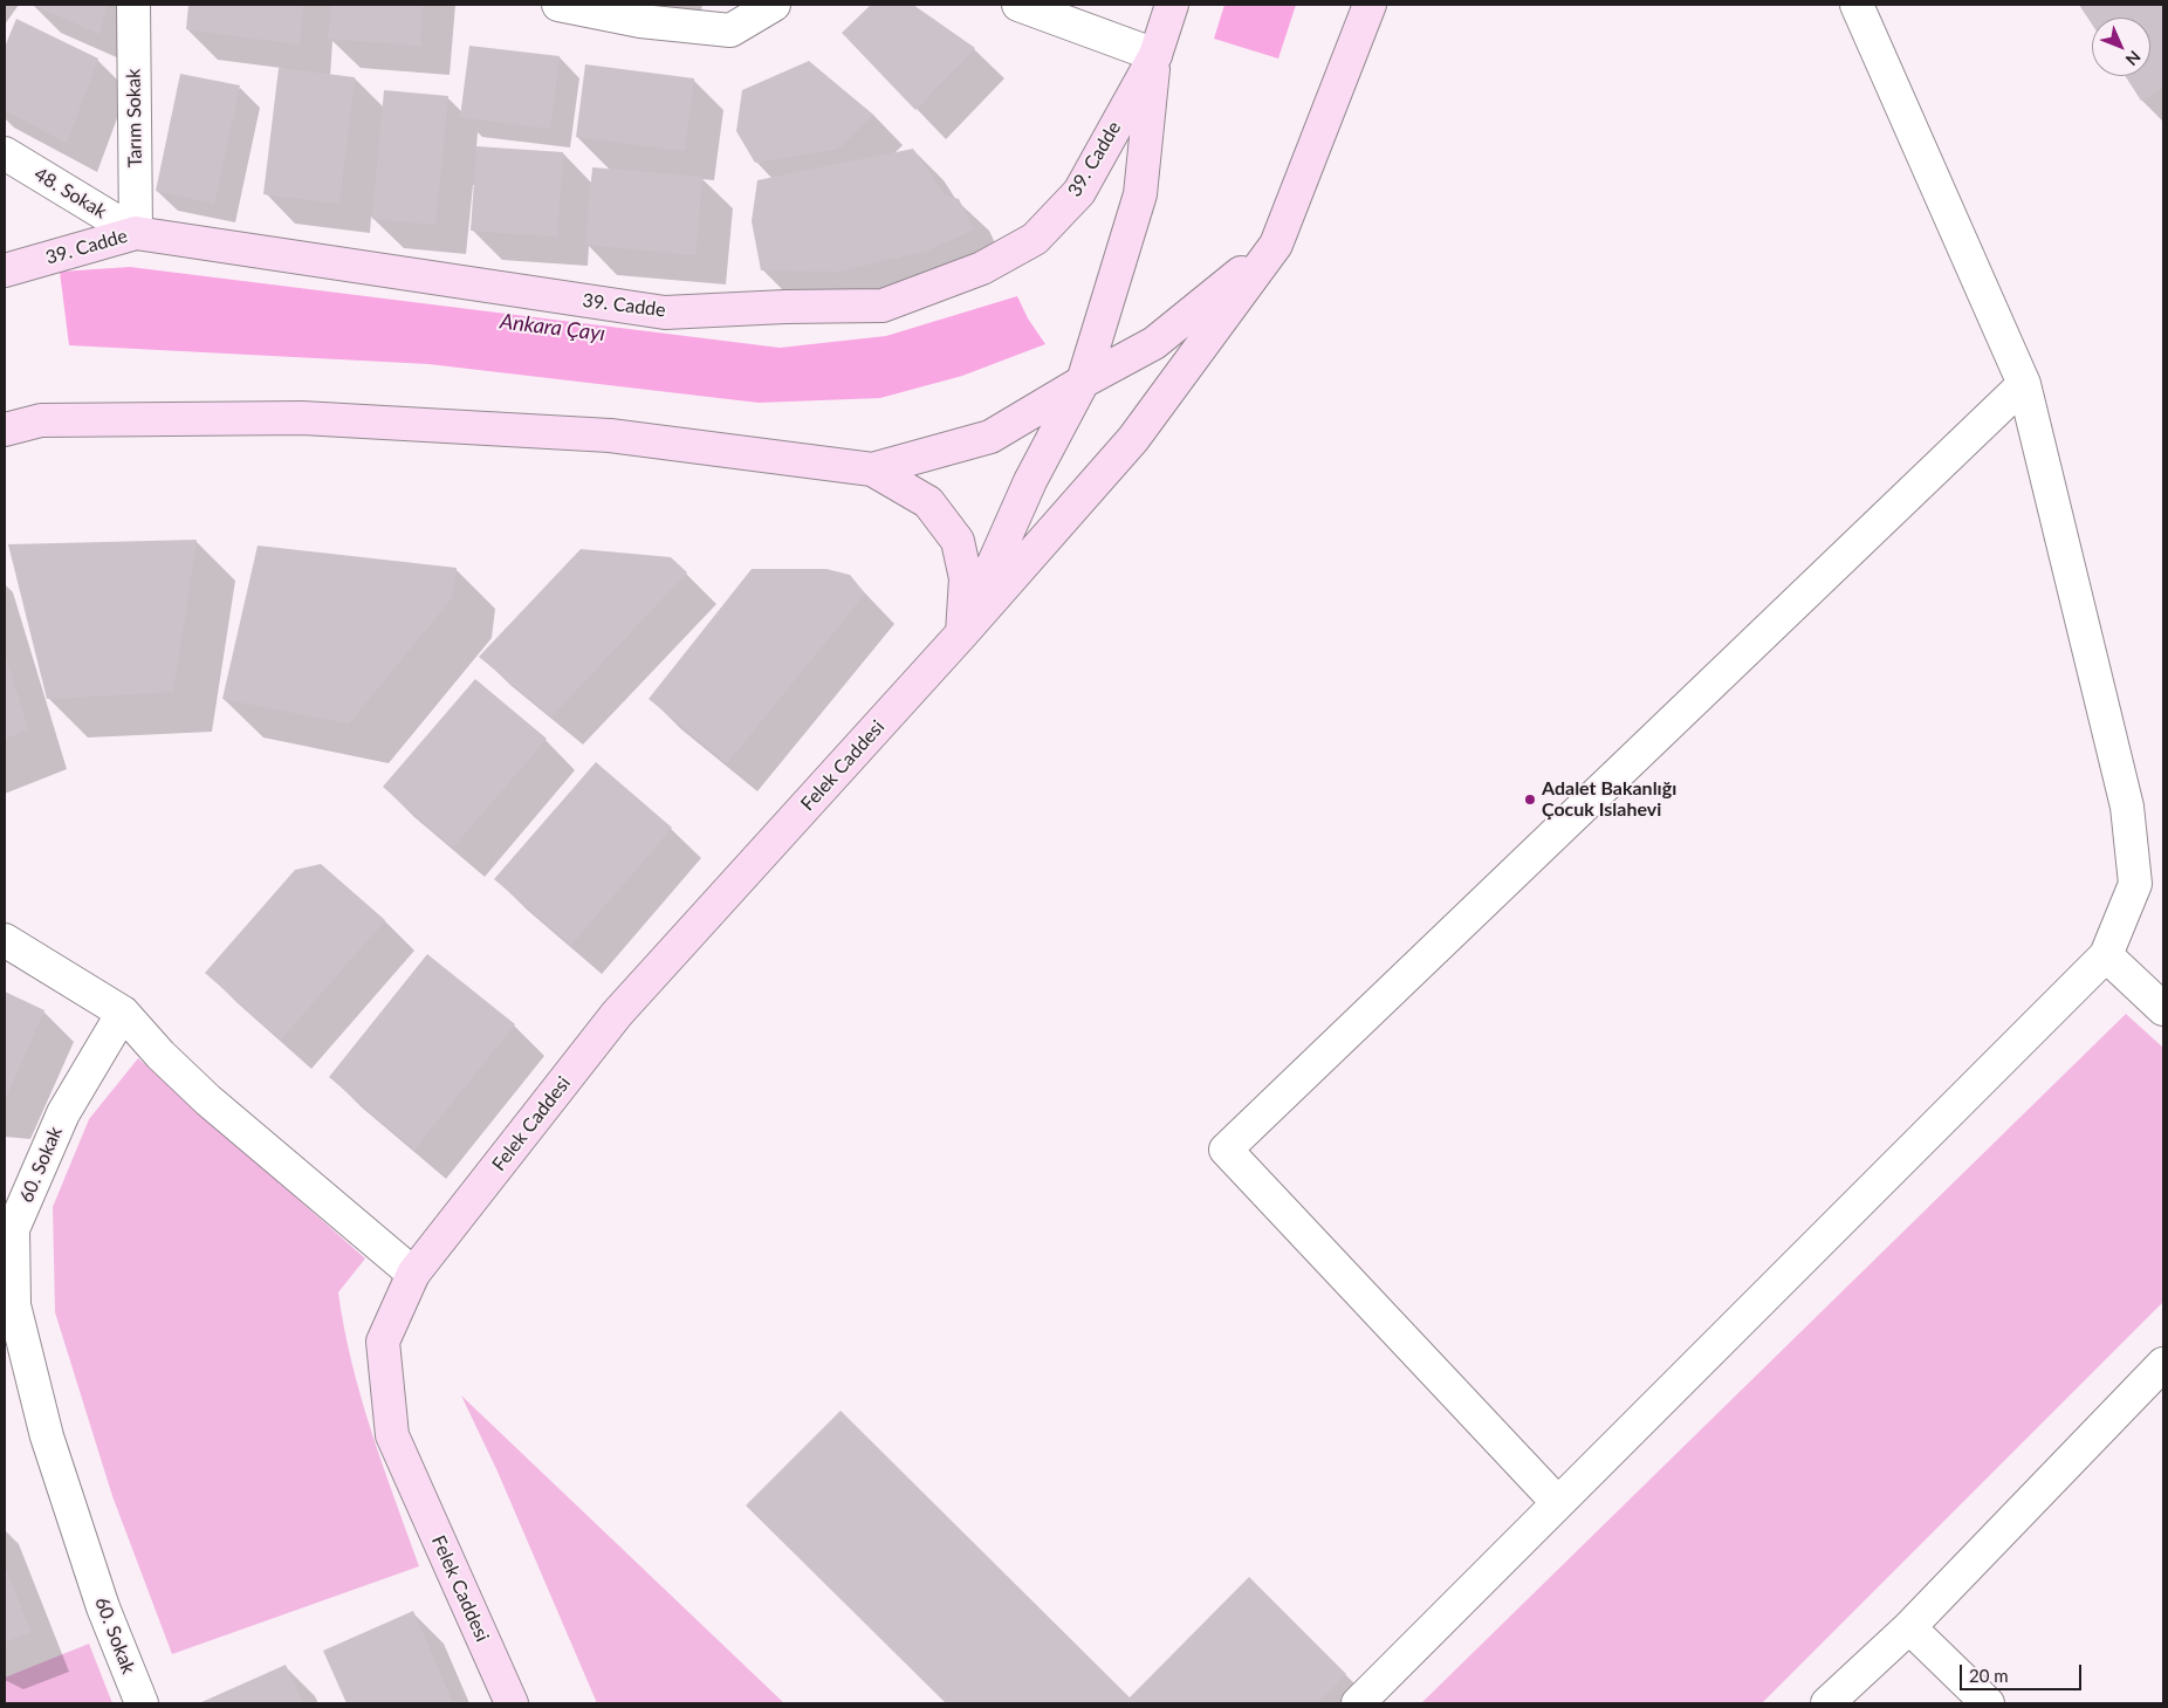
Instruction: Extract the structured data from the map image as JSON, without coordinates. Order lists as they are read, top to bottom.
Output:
{
  "streets": {
    "main road": ["39. Cadde", "Felek Caddesi"],
    "street": ["Tarım Sokak", "48. Sokak", "60. Sokak"]
  },
  "crossings": [
    ["Tarım Sokak", "39. Cadde"],
    ["Tarım Sokak", "48. Sokak"],
    ["39. Cadde", "48. Sokak"]
  ],
  "water": ["Ankara Çayı"],
  "places": ["Adalet Bakanlığı Çocuk Islahevi"],
  "scale_bar": "20 m",
  "north": "bottom right"
}
